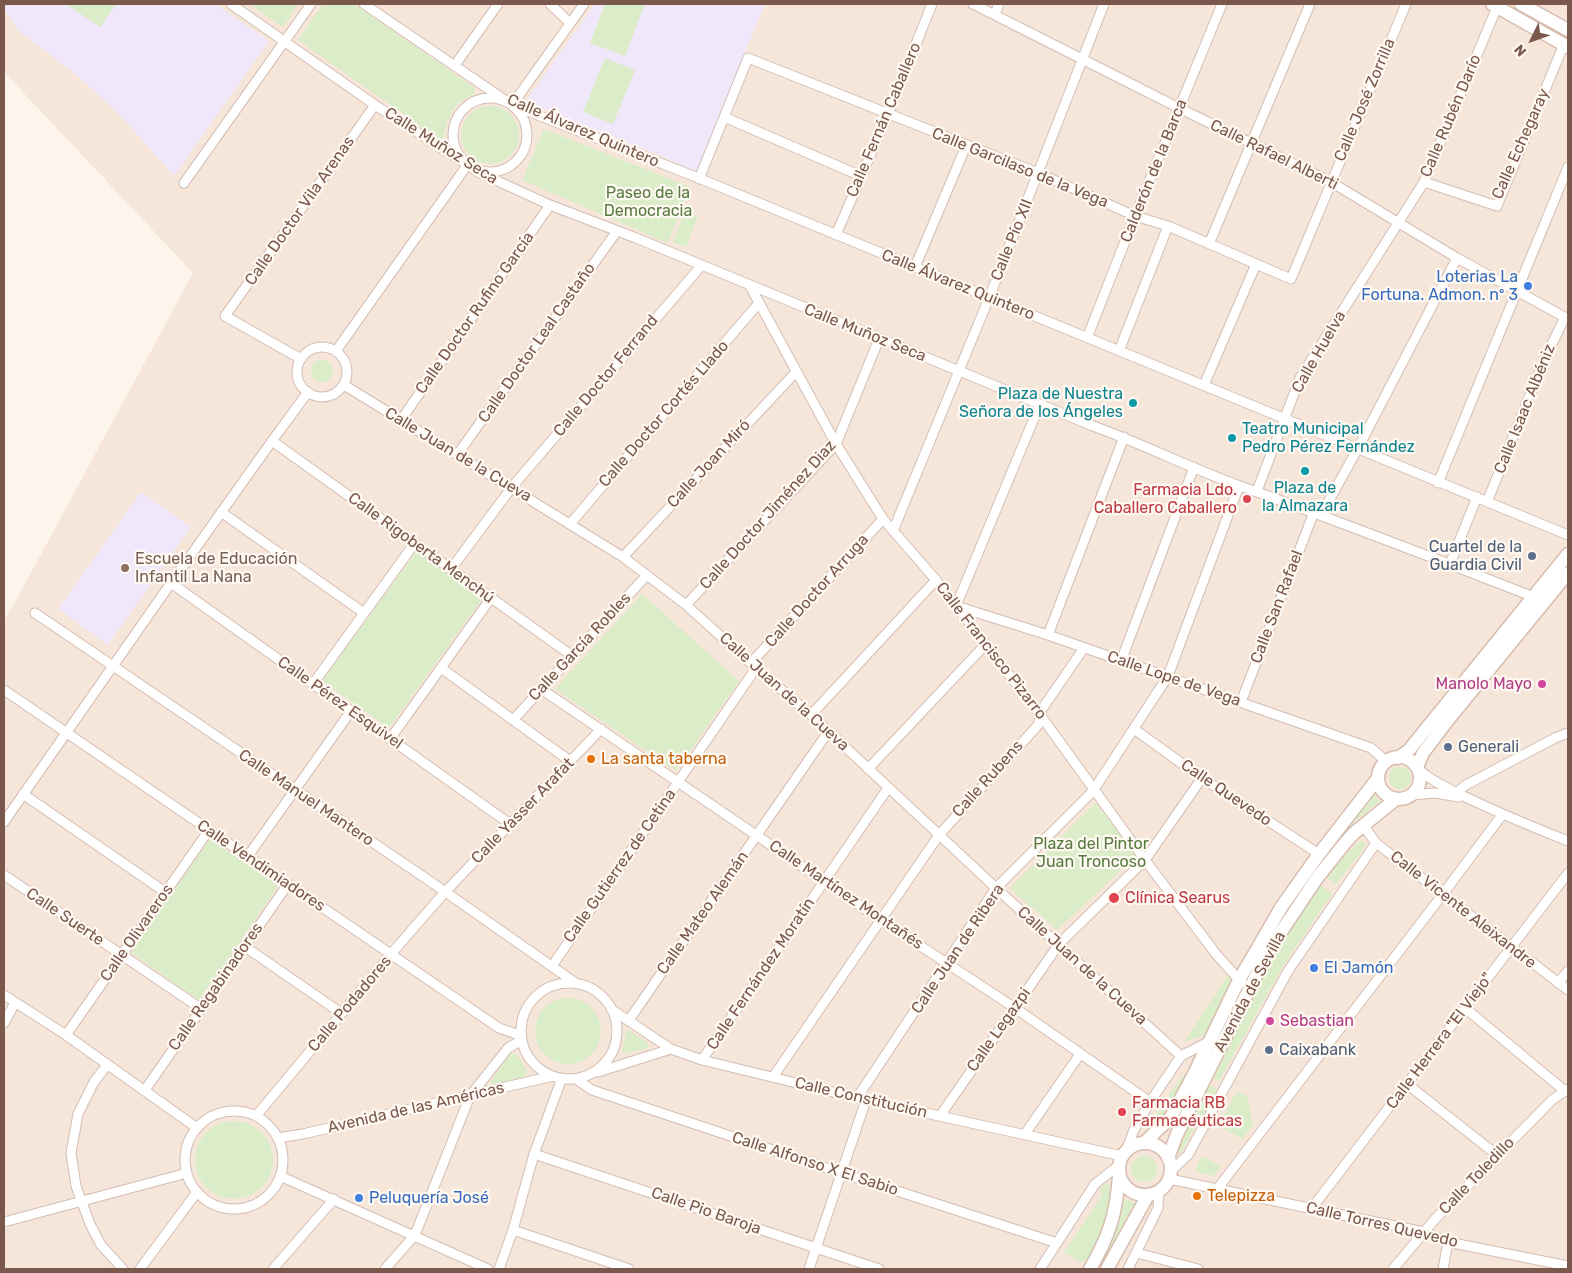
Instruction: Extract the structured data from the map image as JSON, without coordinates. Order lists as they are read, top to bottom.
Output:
{
  "streets": {
    "main road": ["Avenida de Sevilla"],
    "street": [
      "Calle José Zorrilla",
      "Calle Rubén Darío",
      "Calle Fernán Caballero",
      "Calle Álvarez Quintero",
      "Calle Echegaray",
      "Calle Muñoz Seca",
      "Calle Rafael Alberti",
      "Calle Garcilaso de la Vega",
      "Calderón de la Barca",
      "Calle Doctor Vila Arenas",
      "Calle Pío XII",
      "Calle Doctor Rufino García",
      "Calle Doctor Leal Castaño",
      "Calle Huelva",
      "Calle Doctor Ferrand",
      "Calle Isaac Albéniz",
      "Calle Doctor Cortés Llado",
      "Calle Juan de la Cueva",
      "Calle Joan Miró",
      "Calle Doctor Jiménez Diaz",
      "Calle Rigoberta Menchú",
      "Calle Doctor Arruga",
      "Calle San Rafael",
      "Calle García Robles",
      "Calle Francisco Pizarro",
      "Calle Lope de Vega",
      "Calle Pérez Esquivel",
      "Calle Rubens",
      "Calle Quevedo",
      "Calle Manuel Mantero",
      "Calle Yasser Arafat",
      "Calle Vendimiadores",
      "Calle Gutierrez de Cetina",
      "Calle Martínez Montañés",
      "Calle Vicente Aleixandre",
      "Calle Mateo Alemán",
      "Calle Suerte",
      "Calle Olivareros",
      "Calle Juan de Ribera",
      "Calle Fernández Moratín",
      "Calle Regabinadores",
      "Calle Podadores",
      "Calle Legazpi",
      "Calle Herrera \"El Viejo\"",
      "Calle Constitución",
      "Avenida de las Américas",
      "Calle Alfonso X El Sabio",
      "Calle Toledillo",
      "Calle Pio Baroja",
      "Calle Torres Quevedo"
    ]
  },
  "crossings": [
    ["Calle José Zorrilla", "Calle Rafael Alberti"],
    ["Calle José Zorrilla", "Calle Garcilaso de la Vega"],
    ["Calle Rubén Darío", "Calle Echegaray"],
    ["Calle Rubén Darío", "Calle Rafael Alberti"],
    ["Calle Rubén Darío", "Calle Huelva"],
    ["Calle Fernán Caballero", "Calle Álvarez Quintero"],
    ["Calle Fernán Caballero", "Calle Garcilaso de la Vega"],
    ["Calle Álvarez Quintero", "Calle Muñoz Seca"],
    ["Calle Álvarez Quintero", "Calderón de la Barca"],
    ["Calle Álvarez Quintero", "Calle Pío XII"],
    ["Calle Álvarez Quintero", "Calle Huelva"],
    ["Calle Álvarez Quintero", "Calle Isaac Albéniz"],
    ["Calle Muñoz Seca", "Calle Doctor Vila Arenas"],
    ["Calle Muñoz Seca", "Calle Pío XII"],
    ["Calle Muñoz Seca", "Calle Doctor Rufino García"],
    ["Calle Muñoz Seca", "Calle Doctor Leal Castaño"],
    ["Calle Muñoz Seca", "Calle Huelva"],
    ["Calle Muñoz Seca", "Calle Doctor Ferrand"],
    ["Calle Muñoz Seca", "Calle Doctor Jiménez Diaz"],
    ["Calle Muñoz Seca", "Calle San Rafael"],
    ["Calle Muñoz Seca", "Calle Francisco Pizarro"],
    ["Calle Muñoz Seca", "Calle Juan de Ribera"],
    ["Calle Rafael Alberti", "Calderón de la Barca"],
    ["Calle Rafael Alberti", "Calle Pío XII"],
    ["Calle Rafael Alberti", "Calle Huelva"],
    ["Calle Rafael Alberti", "Calle Isaac Albéniz"],
    ["Calle Garcilaso de la Vega", "Calderón de la Barca"],
    ["Calle Garcilaso de la Vega", "Calle Pío XII"],
    ["Calle Doctor Vila Arenas", "Calle Juan de la Cueva"],
    ["Calle Pío XII", "Calle Francisco Pizarro"],
    ["Calle Doctor Rufino García", "Calle Juan de la Cueva"],
    ["Calle Doctor Leal Castaño", "Calle Juan de la Cueva"],
    ["Calle Doctor Ferrand", "Calle Juan de la Cueva"],
    ["Calle Doctor Ferrand", "Calle Rigoberta Menchú"],
    ["Calle Doctor Cortés Llado", "Calle Juan de la Cueva"],
    ["Calle Doctor Cortés Llado", "Calle Francisco Pizarro"],
    ["Calle Juan de la Cueva", "Calle Joan Miró"],
    ["Calle Juan de la Cueva", "Calle Doctor Jiménez Diaz"],
    ["Calle Juan de la Cueva", "Calle Doctor Arruga"],
    ["Calle Juan de la Cueva", "Calle García Robles"],
    ["Calle Juan de la Cueva", "Calle Rubens"],
    ["Calle Juan de la Cueva", "Calle Gutierrez de Cetina"],
    ["Calle Juan de la Cueva", "Calle Mateo Alemán"],
    ["Calle Juan de la Cueva", "Calle Juan de Ribera"],
    ["Calle Juan de la Cueva", "Calle Fernández Moratín"],
    ["Calle Juan de la Cueva", "Avenida de Sevilla"],
    ["Calle Juan de la Cueva", "Calle Legazpi"],
    ["Calle Joan Miró", "Calle Francisco Pizarro"],
    ["Calle Doctor Jiménez Diaz", "Calle Francisco Pizarro"],
    ["Calle Rigoberta Menchú", "Calle García Robles"],
    ["Calle Doctor Arruga", "Calle Francisco Pizarro"],
    ["Calle Doctor Arruga", "Calle Gutierrez de Cetina"],
    ["Calle San Rafael", "Calle Lope de Vega"],
    ["Calle García Robles", "Calle Martínez Montañés"],
    ["Calle Francisco Pizarro", "Calle Lope de Vega"],
    ["Calle Francisco Pizarro", "Calle Rubens"],
    ["Calle Francisco Pizarro", "Calle Juan de Ribera"],
    ["Calle Francisco Pizarro", "Avenida de Sevilla"],
    ["Calle Francisco Pizarro", "Calle Legazpi"],
    ["Calle Lope de Vega", "Calle Rubens"],
    ["Calle Lope de Vega", "Calle Juan de Ribera"],
    ["Calle Lope de Vega", "Avenida de Sevilla"],
    ["Calle Pérez Esquivel", "Calle Yasser Arafat"],
    ["Calle Rubens", "Calle Martínez Montañés"],
    ["Calle Rubens", "Calle Constitución"],
    ["Calle Quevedo", "Calle Juan de Ribera"],
    ["Calle Quevedo", "Avenida de Sevilla"],
    ["Calle Quevedo", "Calle Legazpi"],
    ["Calle Manuel Mantero", "Calle Yasser Arafat"],
    ["Calle Manuel Mantero", "Calle Vendimiadores"],
    ["Calle Manuel Mantero", "Calle Gutierrez de Cetina"],
    ["Calle Manuel Mantero", "Calle Podadores"],
    ["Calle Manuel Mantero", "Calle Constitución"],
    ["Calle Manuel Mantero", "Avenida de las Américas"],
    ["Calle Manuel Mantero", "Calle Alfonso X El Sabio"],
    ["Calle Yasser Arafat", "Calle Martínez Montañés"],
    ["Calle Yasser Arafat", "Calle Podadores"],
    ["Calle Vendimiadores", "Calle Olivareros"],
    ["Calle Vendimiadores", "Calle Regabinadores"],
    ["Calle Vendimiadores", "Calle Podadores"],
    ["Calle Vendimiadores", "Calle Constitución"],
    ["Calle Vendimiadores", "Avenida de las Américas"],
    ["Calle Vendimiadores", "Calle Alfonso X El Sabio"],
    ["Calle Gutierrez de Cetina", "Calle Martínez Montañés"],
    ["Calle Martínez Montañés", "Calle Mateo Alemán"],
    ["Calle Martínez Montañés", "Calle Juan de Ribera"],
    ["Calle Martínez Montañés", "Calle Fernández Moratín"],
    ["Calle Martínez Montañés", "Avenida de Sevilla"],
    ["Calle Martínez Montañés", "Calle Legazpi"],
    ["Calle Vicente Aleixandre", "Avenida de Sevilla"],
    ["Calle Vicente Aleixandre", "Calle Herrera \"El Viejo\""],
    ["Calle Mateo Alemán", "Calle Constitución"],
    ["Calle Suerte", "Calle Olivareros"],
    ["Calle Suerte", "Calle Regabinadores"],
    ["Calle Juan de Ribera", "Calle Constitución"],
    ["Calle Juan de Ribera", "Calle Alfonso X El Sabio"],
    ["Calle Juan de Ribera", "Calle Pio Baroja"],
    ["Calle Fernández Moratín", "Calle Constitución"],
    ["Avenida de Sevilla", "Calle Constitución"],
    ["Avenida de Sevilla", "Calle Torres Quevedo"],
    ["Calle Podadores", "Avenida de las Américas"],
    ["Calle Legazpi", "Calle Constitución"],
    ["Calle Herrera \"El Viejo\"", "Calle Torres Quevedo"],
    ["Calle Constitución", "Avenida de las Américas"],
    ["Calle Constitución", "Calle Alfonso X El Sabio"],
    ["Calle Constitución", "Calle Torres Quevedo"],
    ["Avenida de las Américas", "Calle Alfonso X El Sabio"],
    ["Calle Toledillo", "Calle Torres Quevedo"]
  ],
  "parks": ["Paseo de la Democracia", "Plaza del Pintor Juan Troncoso"],
  "places": [
    "Loterias La Fortuna. Admon. nº 3",
    "Plaza de Nuestra Señora de los Ángeles",
    "Teatro Municipal Pedro Pérez Fernández",
    "Plaza de la Almazara",
    "Farmacia Ldo. Caballero Caballero",
    "Cuartel de la Guardia Civil",
    "Escuela de Educación Infantil La Nana",
    "Manolo Mayo",
    "Generali",
    "La santa taberna",
    "Clínica Searus",
    "El Jamón",
    "Sebastian",
    "Caixabank",
    "Farmacia RB Farmacéuticas",
    "Telepizza",
    "Peluquería José"
  ],
  "north": "bottom left"
}
